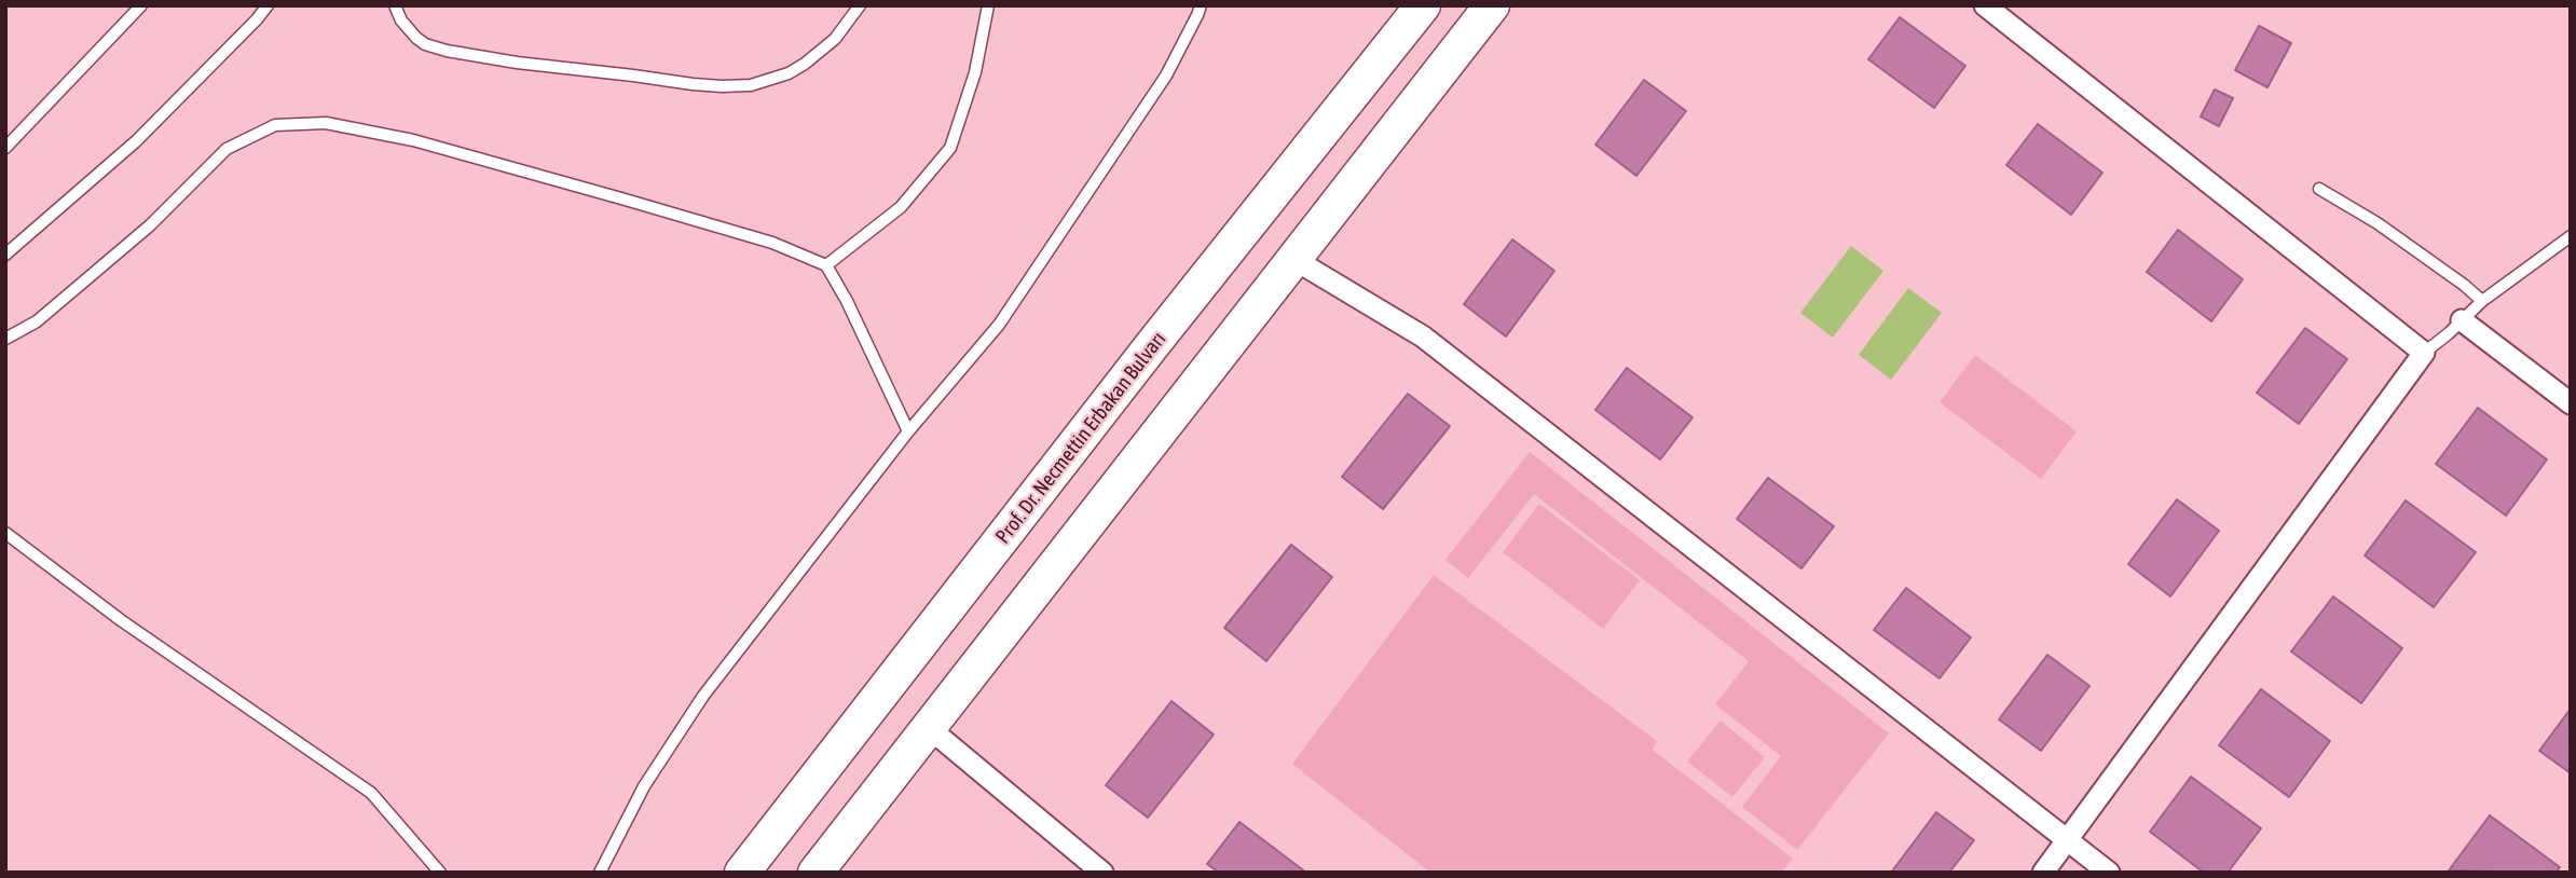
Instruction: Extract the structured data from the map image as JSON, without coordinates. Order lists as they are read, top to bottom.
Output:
{
  "streets": {
    "main road": ["Prof. Dr. Necmettin Erbakan Bulvarı"]
  }
}
